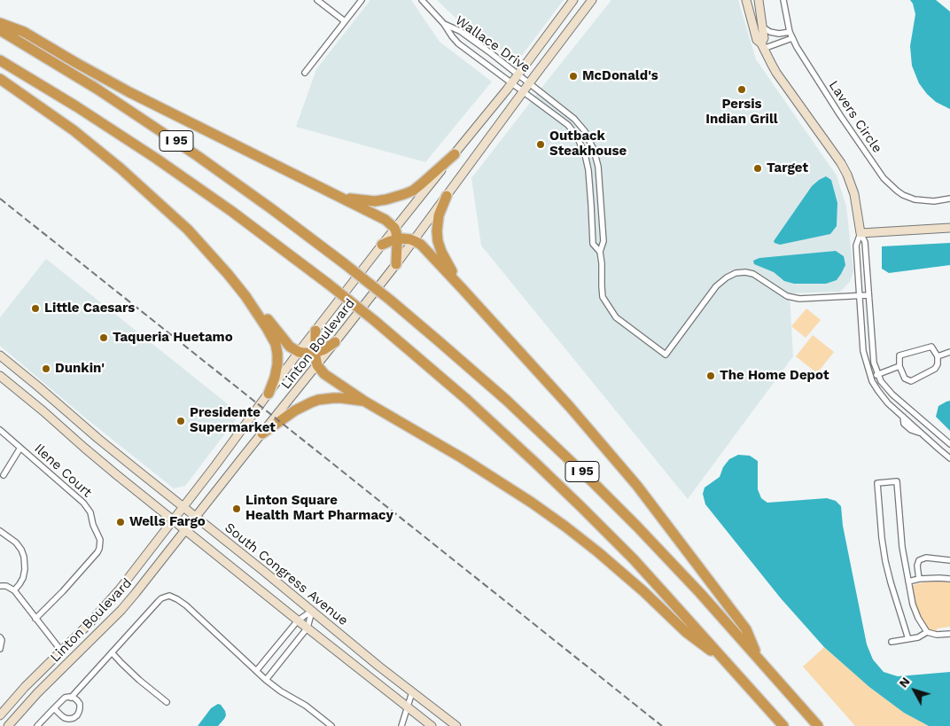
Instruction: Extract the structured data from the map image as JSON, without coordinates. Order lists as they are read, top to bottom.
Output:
{
  "streets": {
    "highway": ["I 95"],
    "main road": ["Linton Boulevard", "South Congress Avenue"],
    "street": ["Wallace Drive", "Lavers Circle", "Ilene Court"]
  },
  "crossings": [
    ["Wallace Drive", "Linton Boulevard"],
    ["Linton Boulevard", "South Congress Avenue"]
  ],
  "places": [
    "McDonald's",
    "Persis Indian Grill",
    "Outback Steakhouse",
    "Target",
    "Little Caesars",
    "Taqueria Huetamo",
    "Dunkin'",
    "The Home Depot",
    "Presidente Supermarket",
    "Linton Square Health Mart Pharmacy",
    "Wells Fargo"
  ],
  "north": "top left"
}
